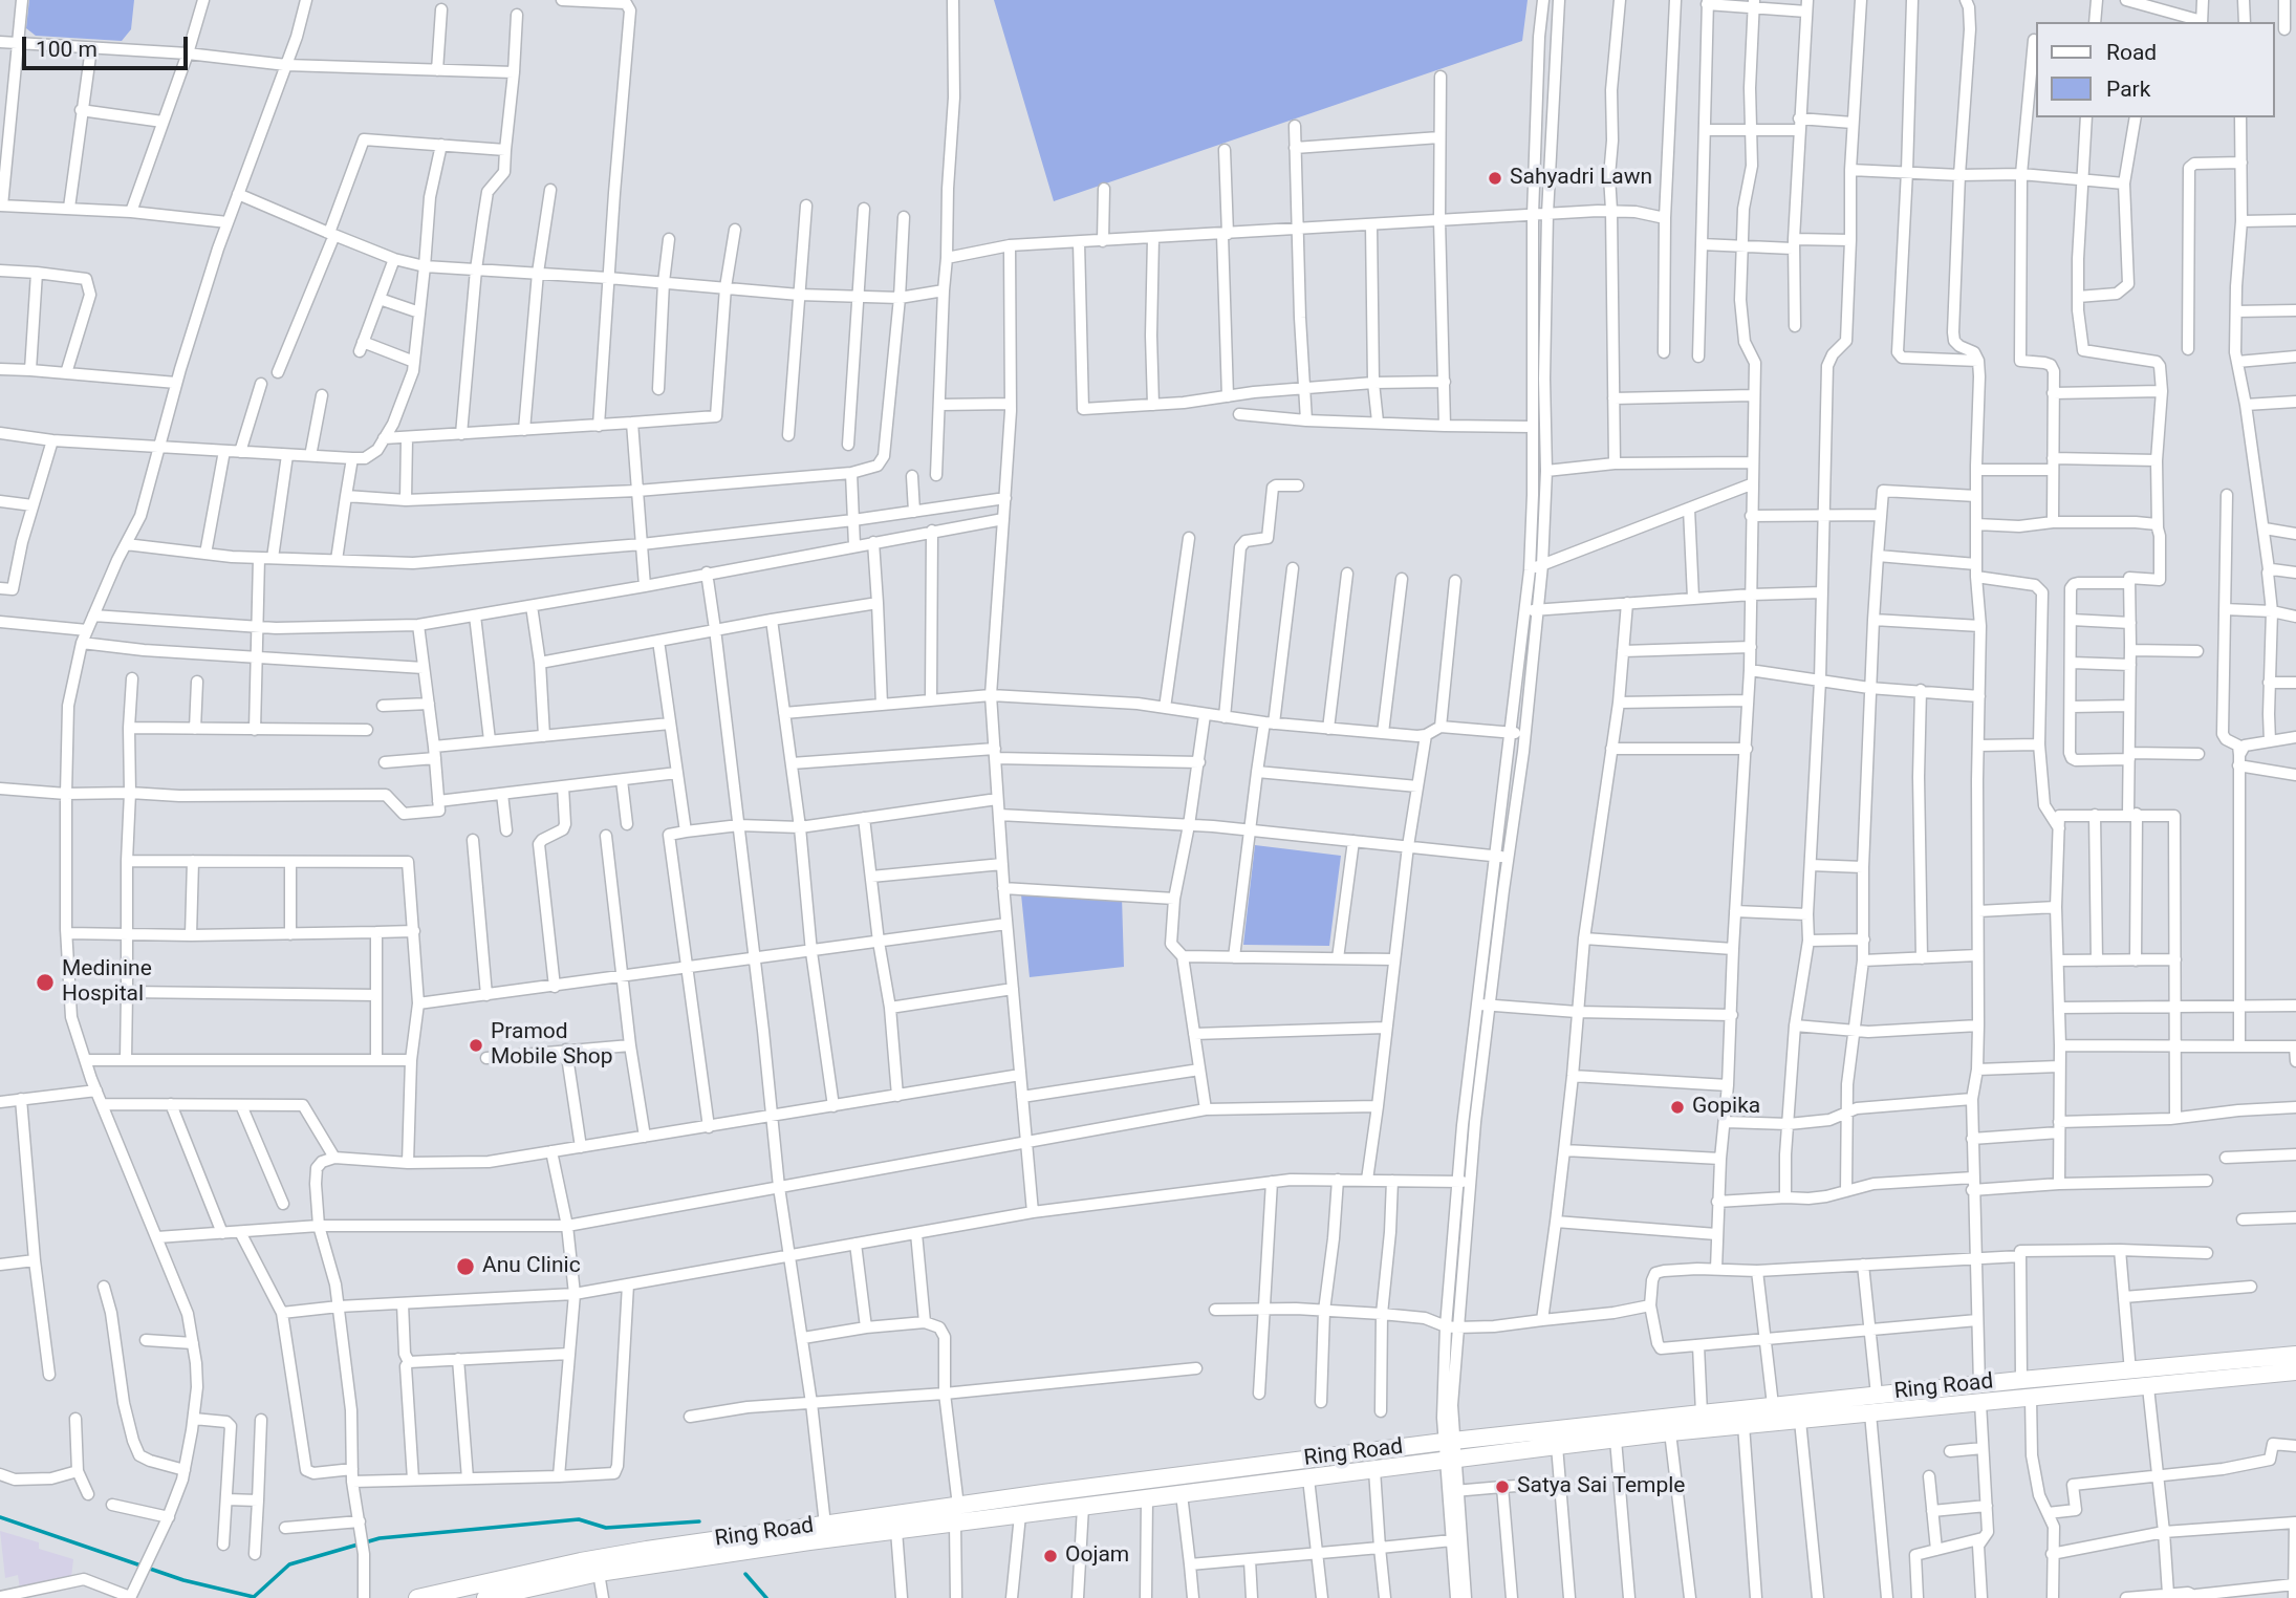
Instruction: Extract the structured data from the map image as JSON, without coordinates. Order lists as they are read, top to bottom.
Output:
{
  "streets": {
    "highway": ["Ring Road"]
  },
  "places": [
    "Sahyadri Lawn",
    "Medinine Hospital",
    "Pramod Mobile Shop",
    "Gopika",
    "Anu Clinic",
    "Satya Sai Temple",
    "Oojam"
  ],
  "legend": ["Road", "Park"],
  "scale_bar": "100 m"
}
